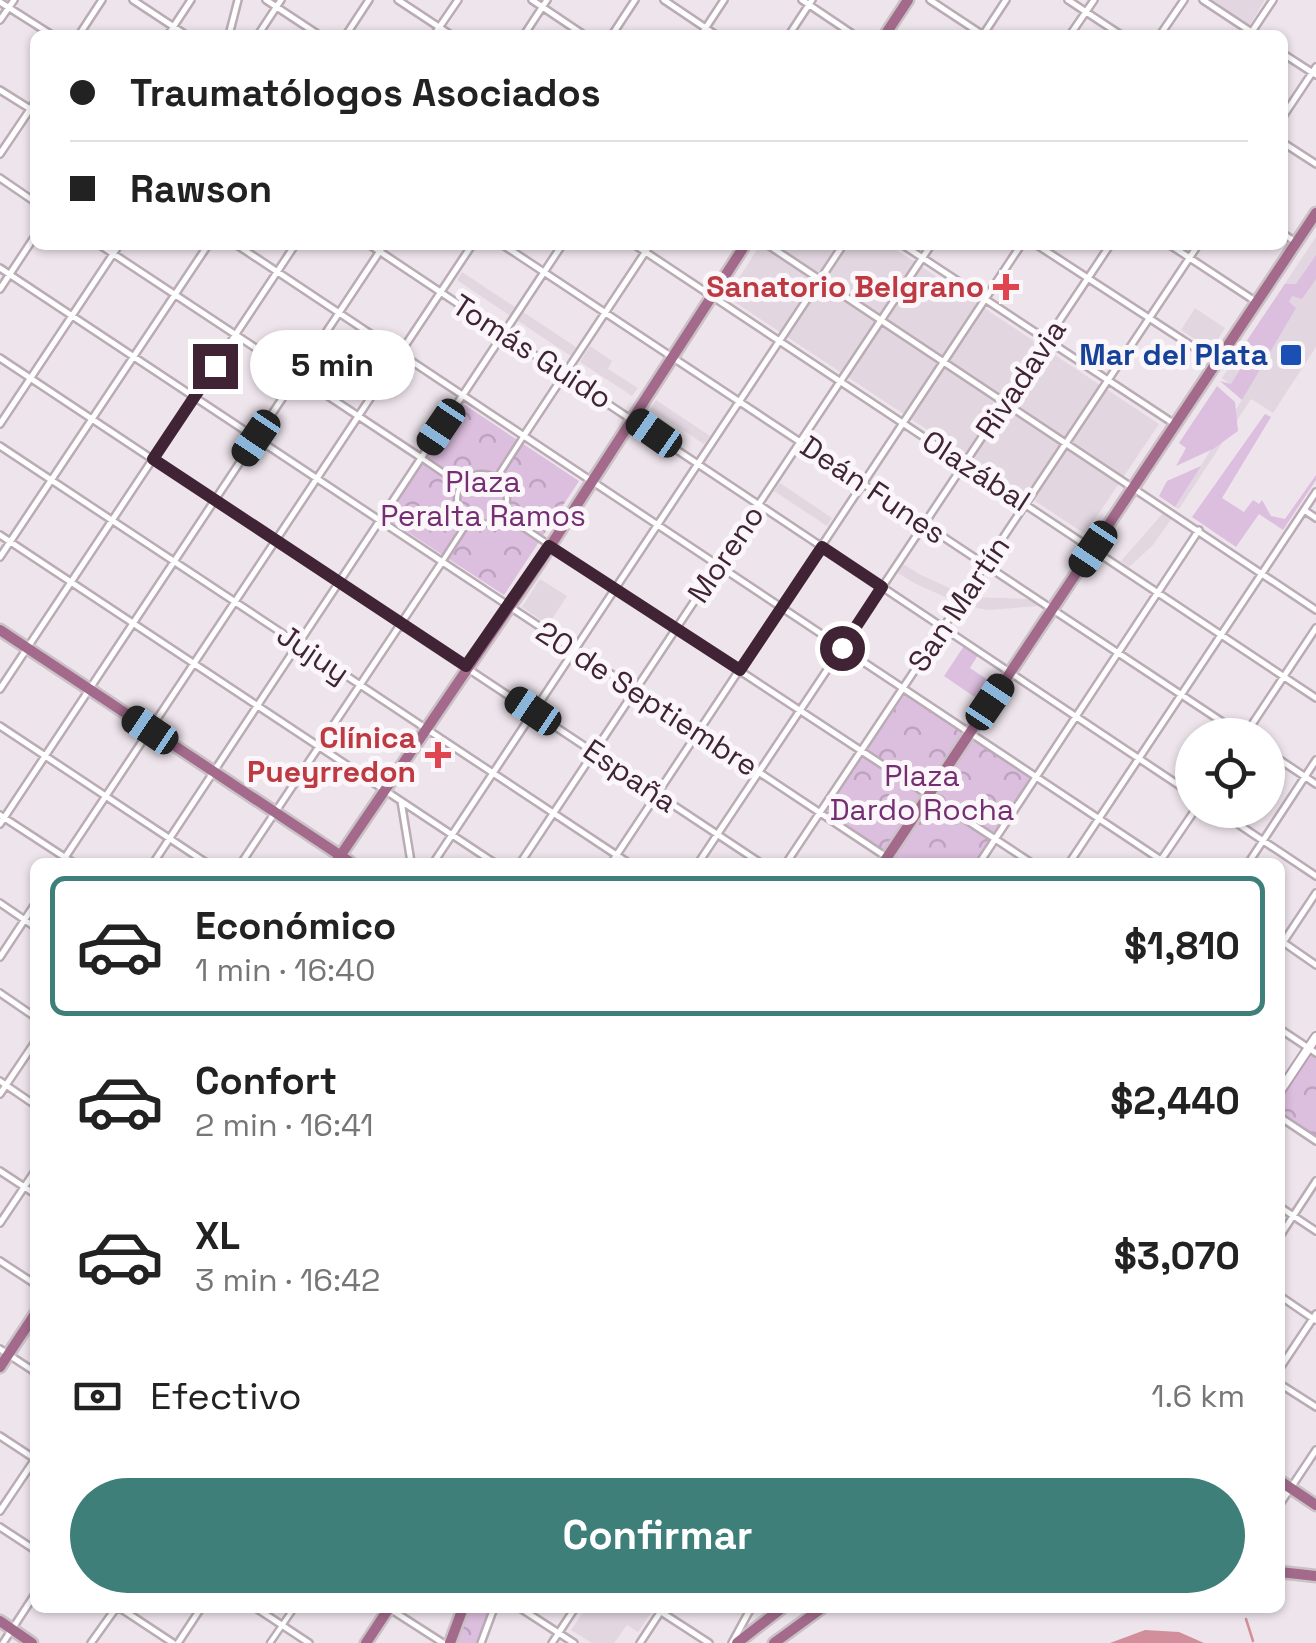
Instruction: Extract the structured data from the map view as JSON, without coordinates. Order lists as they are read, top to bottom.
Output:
{
  "streets": {
    "street": [
      "Tomás Guido",
      "Rivadavia",
      "Olazábal",
      "Deán Funes",
      "Moreno",
      "San Martín",
      "Jujuy",
      "20 de Septiembre",
      "España"
    ]
  },
  "crossings": [
    ["Tomás Guido", "Rivadavia"],
    ["Tomás Guido", "Moreno"],
    ["Tomás Guido", "San Martín"],
    ["Rivadavia", "Olazábal"],
    ["Rivadavia", "Deán Funes"],
    ["Rivadavia", "20 de Septiembre"],
    ["Rivadavia", "España"],
    ["Olazábal", "Moreno"],
    ["Olazábal", "San Martín"],
    ["Deán Funes", "Moreno"],
    ["Deán Funes", "San Martín"],
    ["Moreno", "Jujuy"],
    ["Moreno", "20 de Septiembre"],
    ["Moreno", "España"],
    ["San Martín", "20 de Septiembre"]
  ],
  "parks": ["Plaza Peralta Ramos", "Plaza Dardo Rocha"],
  "places": {
    "health": ["Sanatorio Belgrano", "Clínica Pueyrredon"],
    "transit": ["Mar del Plata"]
  },
  "page": {
    "banner": ["Traumatólogos Asociados", "Rawson"],
    "bubble": "5 min",
    "list": [
      {
        "name": "Económico",
        "note": "1 min · 16:40",
        "value": "$1,810"
      },
      {
        "name": "Confort",
        "note": "2 min · 16:41",
        "value": "$2,440"
      },
      {
        "name": "XL",
        "note": "3 min · 16:42",
        "value": "$3,070"
      }
    ],
    "pay": ["Efectivo", "1.6 km"],
    "buttons": "Confirmar"
  }
}
